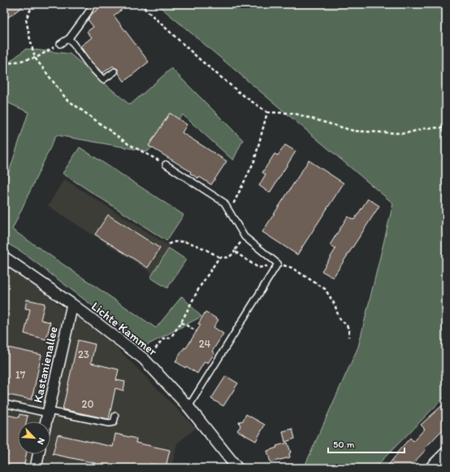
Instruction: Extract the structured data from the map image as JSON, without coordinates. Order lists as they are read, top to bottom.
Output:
{
  "streets": {
    "street": ["Lichte Kammer", "Kastanienallee"]
  },
  "crossings": [
    ["Lichte Kammer", "Kastanienallee"]
  ],
  "house_numbers": [
    "24",
    "23",
    "17",
    "20"
  ],
  "scale_bar": "50 m",
  "north": "bottom right"
}
